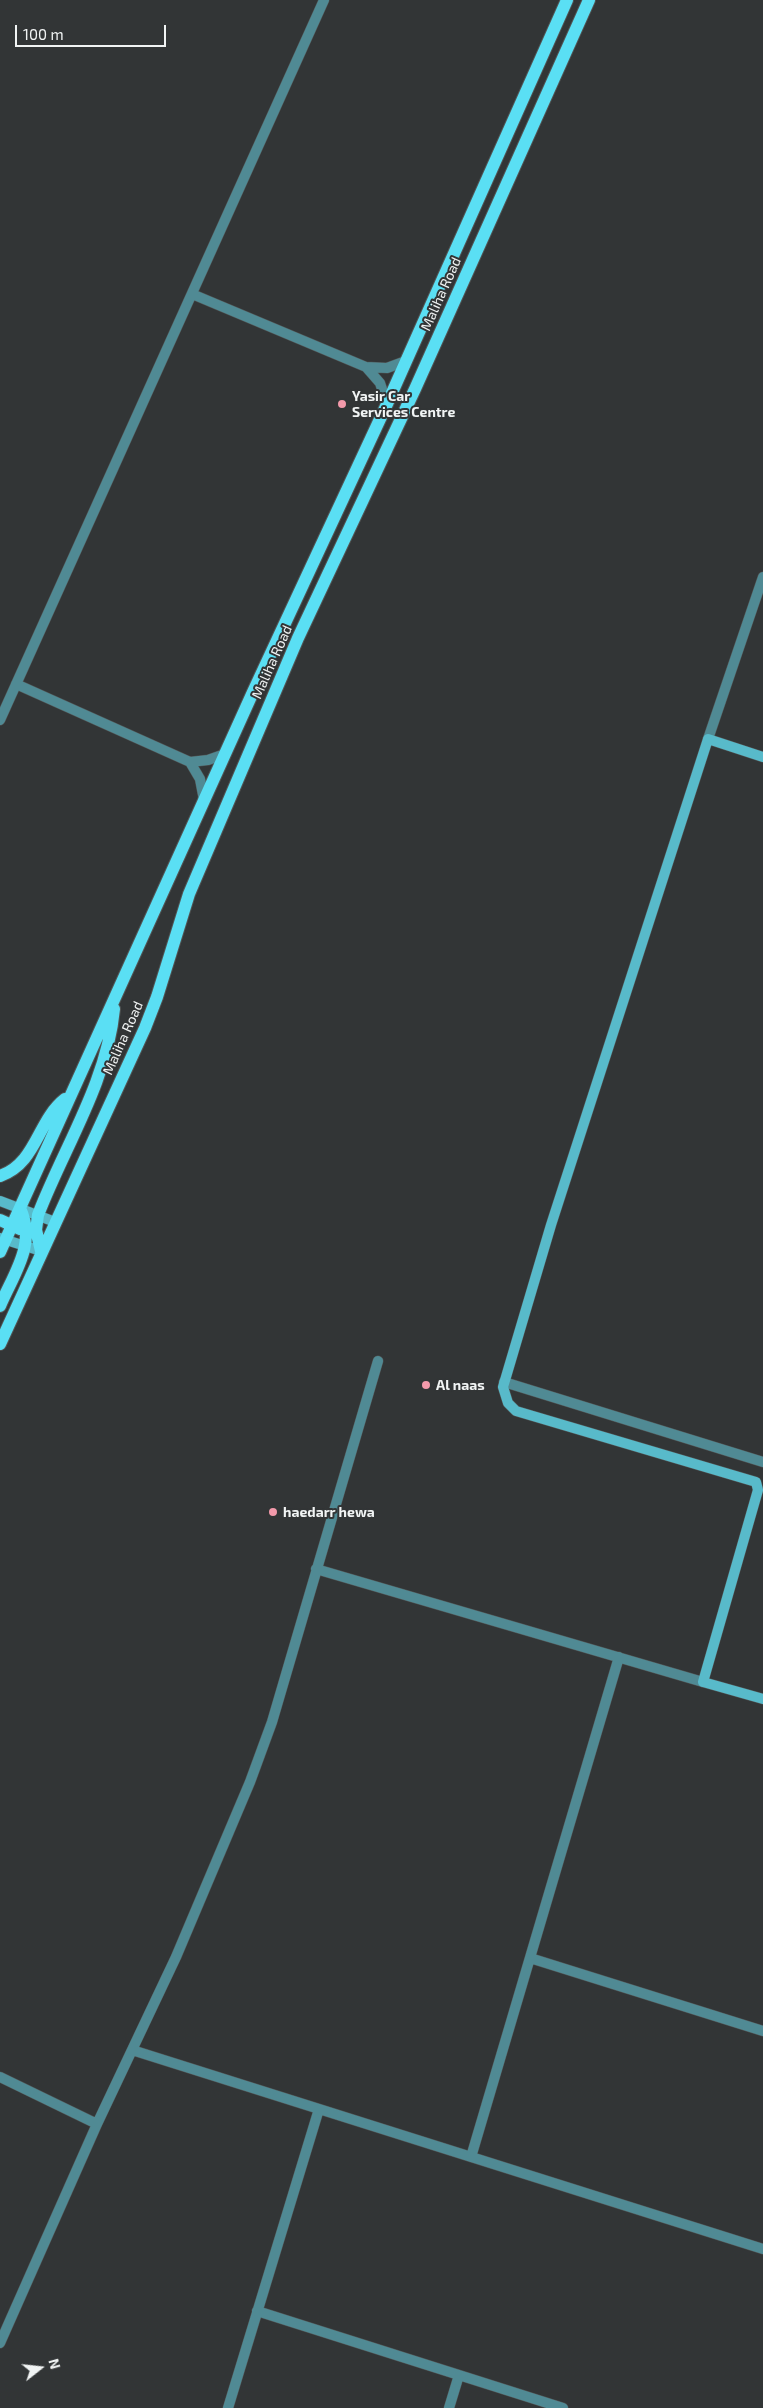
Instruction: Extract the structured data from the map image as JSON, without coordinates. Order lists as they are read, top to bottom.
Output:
{
  "streets": {
    "main road": ["Maliha Road"]
  },
  "places": ["Yasir Car Services Centre", "Al naas", "haedarr hewa"],
  "scale_bar": "100 m",
  "north": "right"
}
